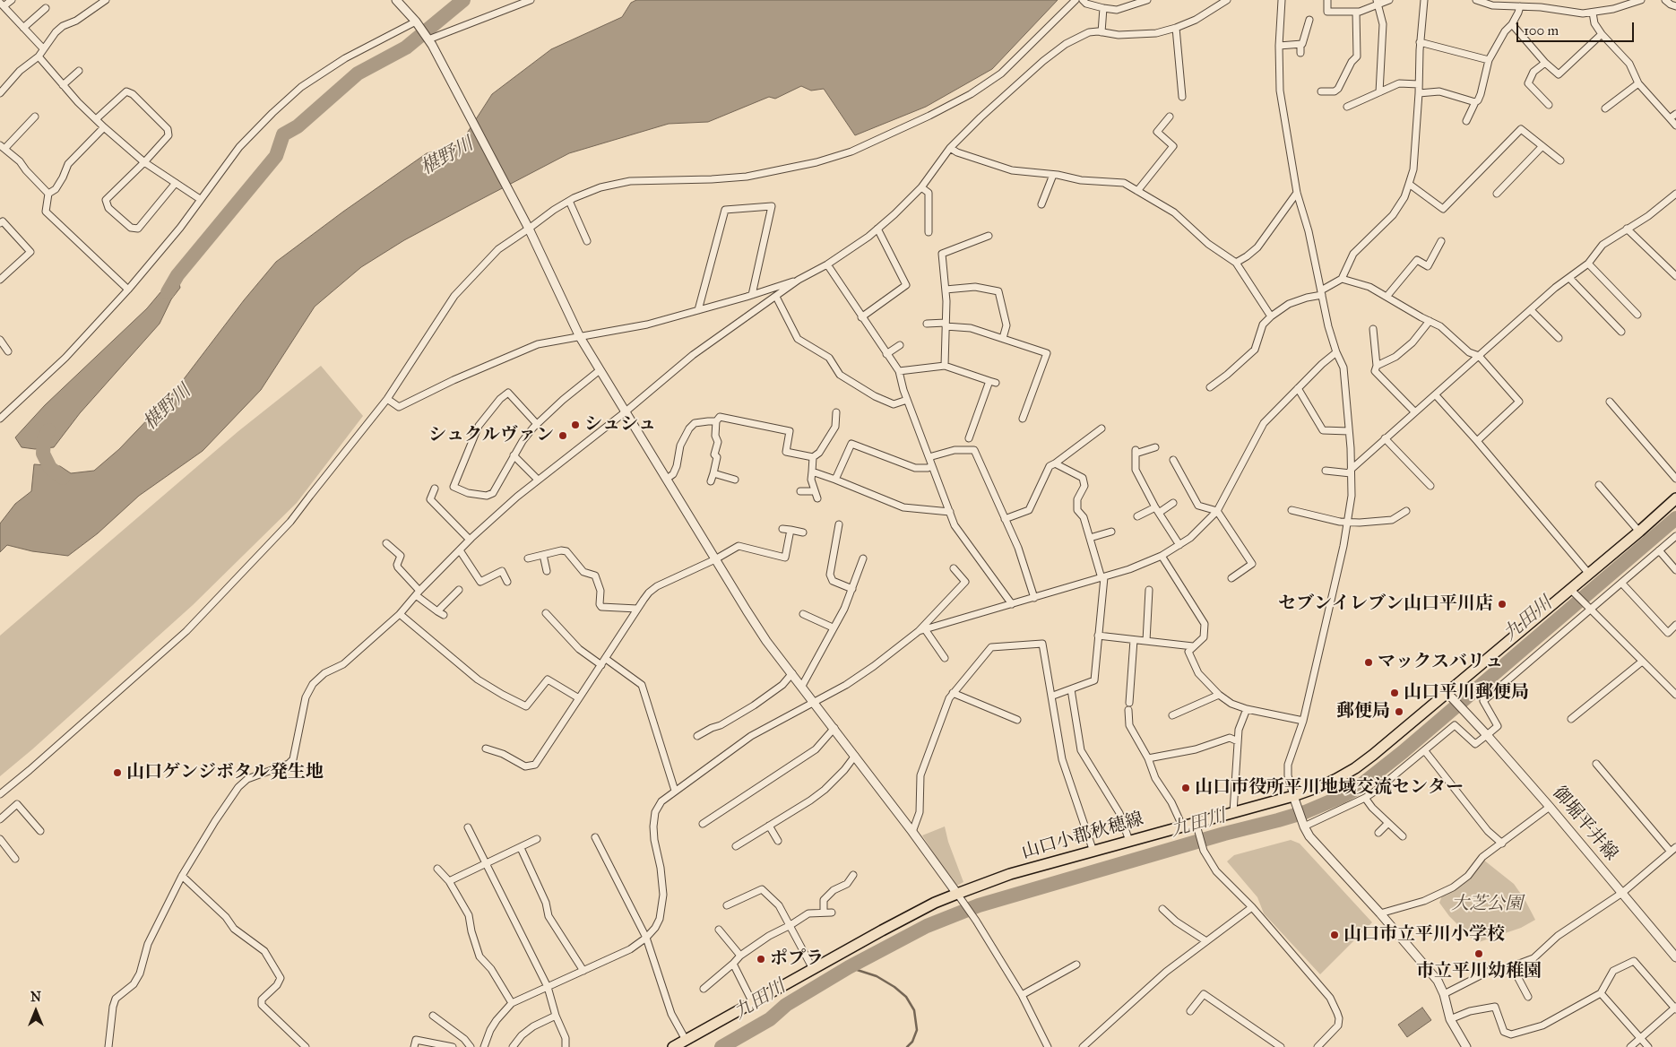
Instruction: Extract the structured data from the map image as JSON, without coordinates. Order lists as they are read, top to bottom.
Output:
{
  "streets": {
    "main road": ["山口小郡秋穂線"],
    "street": ["御堀平井線"]
  },
  "crossings": [
    ["御堀平井線", "山口小郡秋穂線"]
  ],
  "water": ["椹野川", "九田川"],
  "parks": ["大芝公園"],
  "places": [
    "シュシュ",
    "シュクルヴァン",
    "セブンイレブン山口平川店",
    "マックスバリュ",
    "山口平川郵便局",
    "郵便局",
    "山口ゲンジボタル発生地",
    "山口市役所平川地域交流センター",
    "山口市立平川小学校",
    "市立平川幼稚園",
    "ポプラ"
  ],
  "scale_bar": "100 m",
  "north": "top"
}
